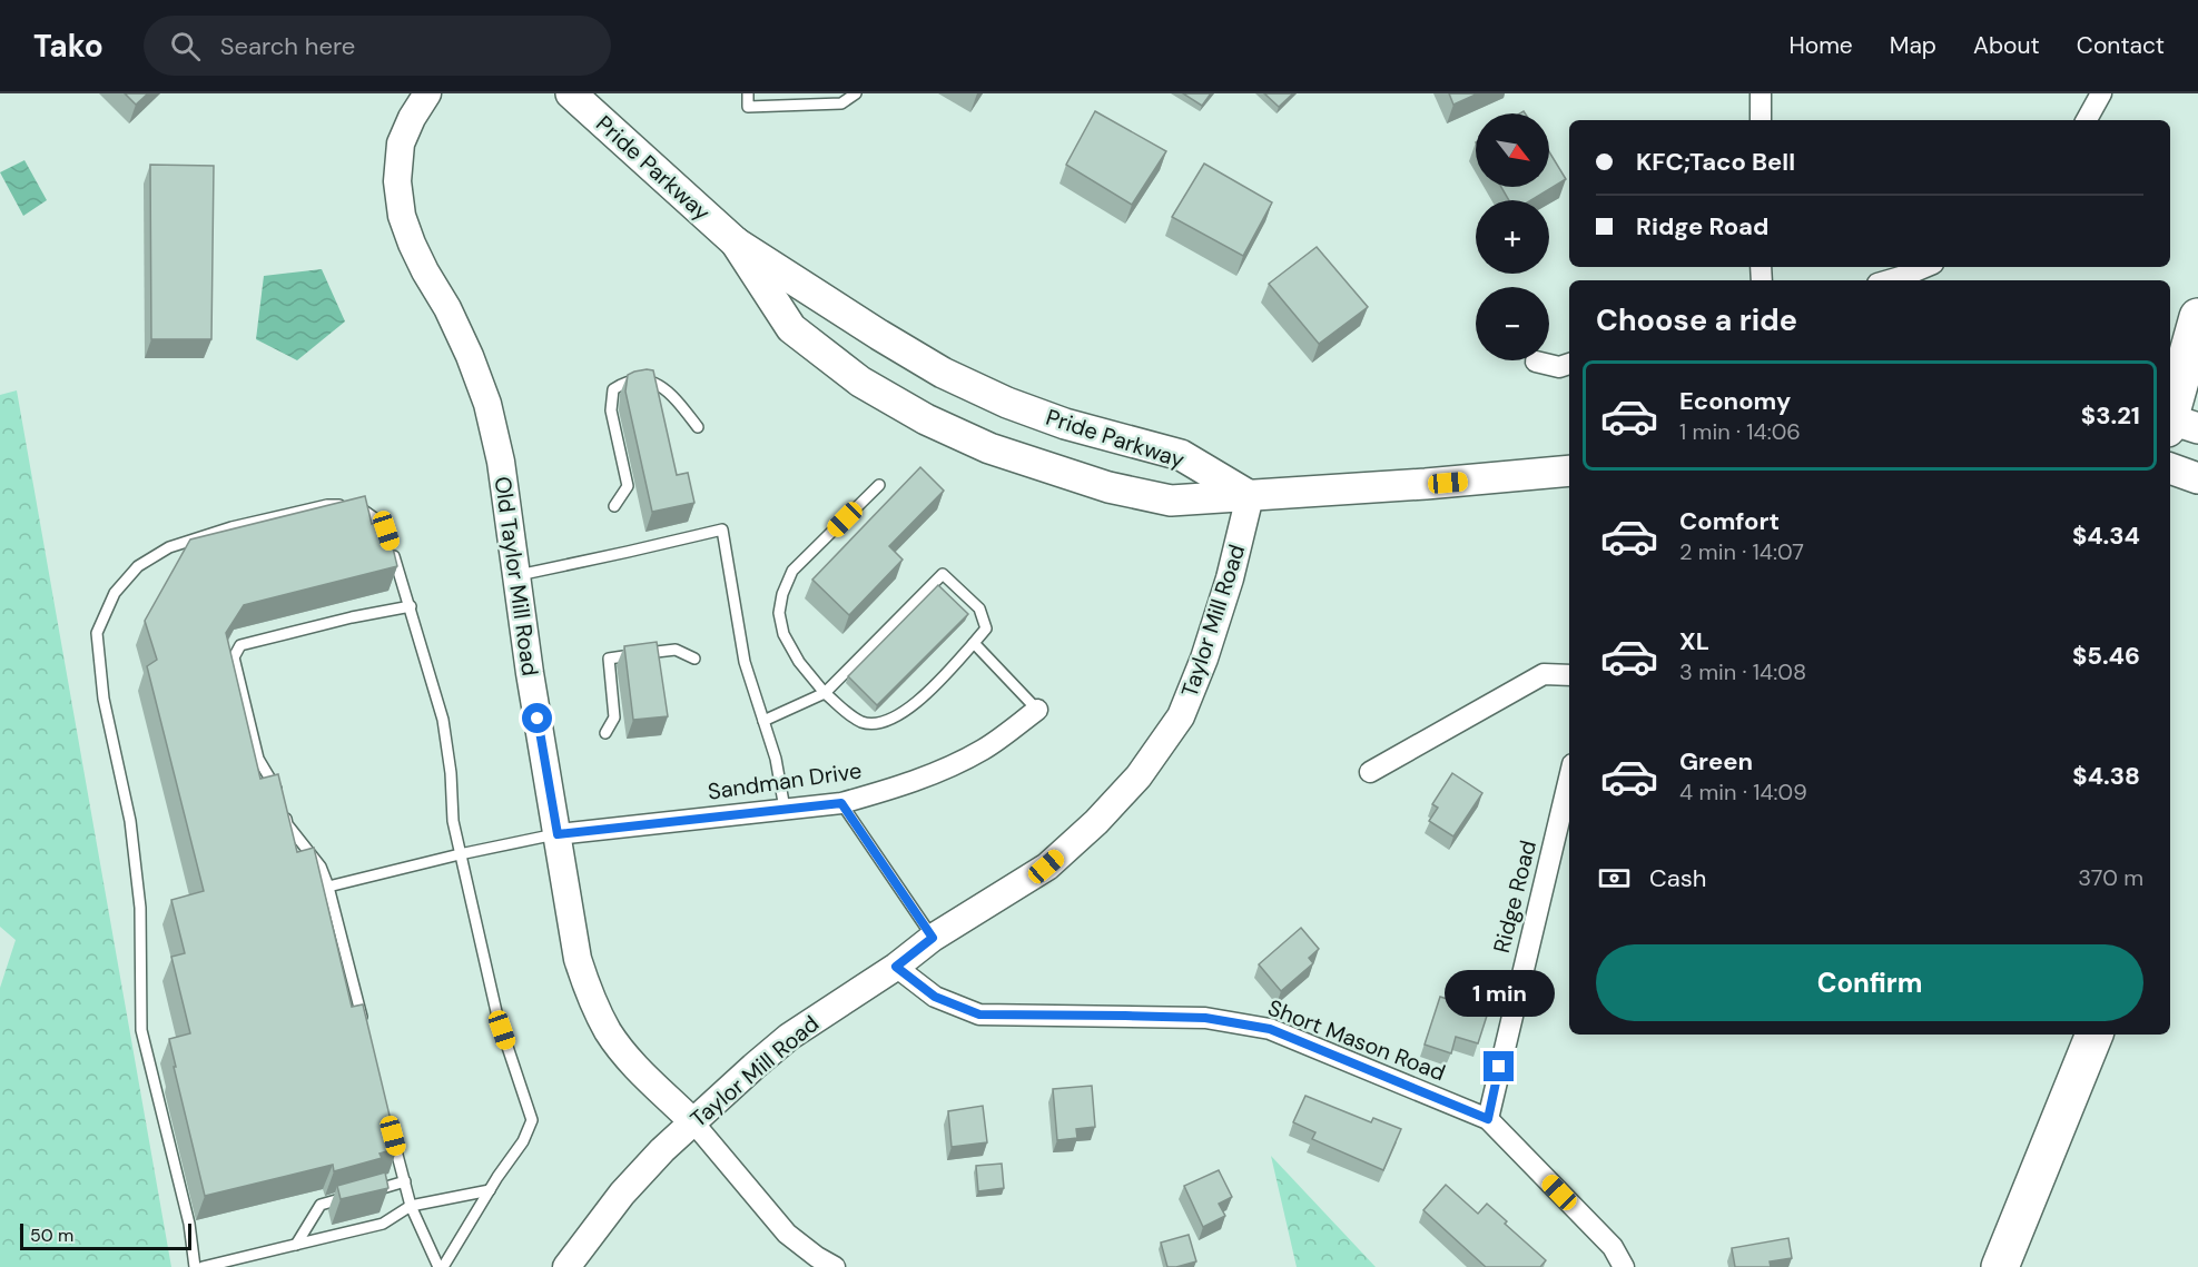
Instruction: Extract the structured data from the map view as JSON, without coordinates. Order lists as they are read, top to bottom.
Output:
{
  "streets": {
    "main road": ["Pride Parkway"],
    "street": [
      "Old Taylor Mill Road",
      "Taylor Mill Road",
      "Sandman Drive",
      "Ridge Road",
      "Short Mason Road"
    ]
  },
  "crossings": [
    ["Pride Parkway", "Taylor Mill Road"],
    ["Old Taylor Mill Road", "Taylor Mill Road"],
    ["Old Taylor Mill Road", "Sandman Drive"],
    ["Taylor Mill Road", "Short Mason Road"],
    ["Ridge Road", "Short Mason Road"]
  ],
  "scale_bar": "50 m",
  "north": "bottom right",
  "page": {
    "header": "Tako",
    "search": "Search here",
    "nav": [
      "Home",
      "Map",
      "About",
      "Contact"
    ],
    "map_buttons": ["+", "−"],
    "banner": ["KFC;Taco Bell", "Ridge Road"],
    "heading": "Choose a ride",
    "list": [
      {
        "name": "Economy",
        "note": "1 min · 14:06",
        "value": "$3.21"
      },
      {
        "name": "Comfort",
        "note": "2 min · 14:07",
        "value": "$4.34"
      },
      {
        "name": "XL",
        "note": "3 min · 14:08",
        "value": "$5.46"
      },
      {
        "name": "Green",
        "note": "4 min · 14:09",
        "value": "$4.38"
      }
    ],
    "pay": ["Cash", "370 m"],
    "buttons": "Confirm",
    "bubble": "1 min",
    "scale": "50 m"
  }
}
